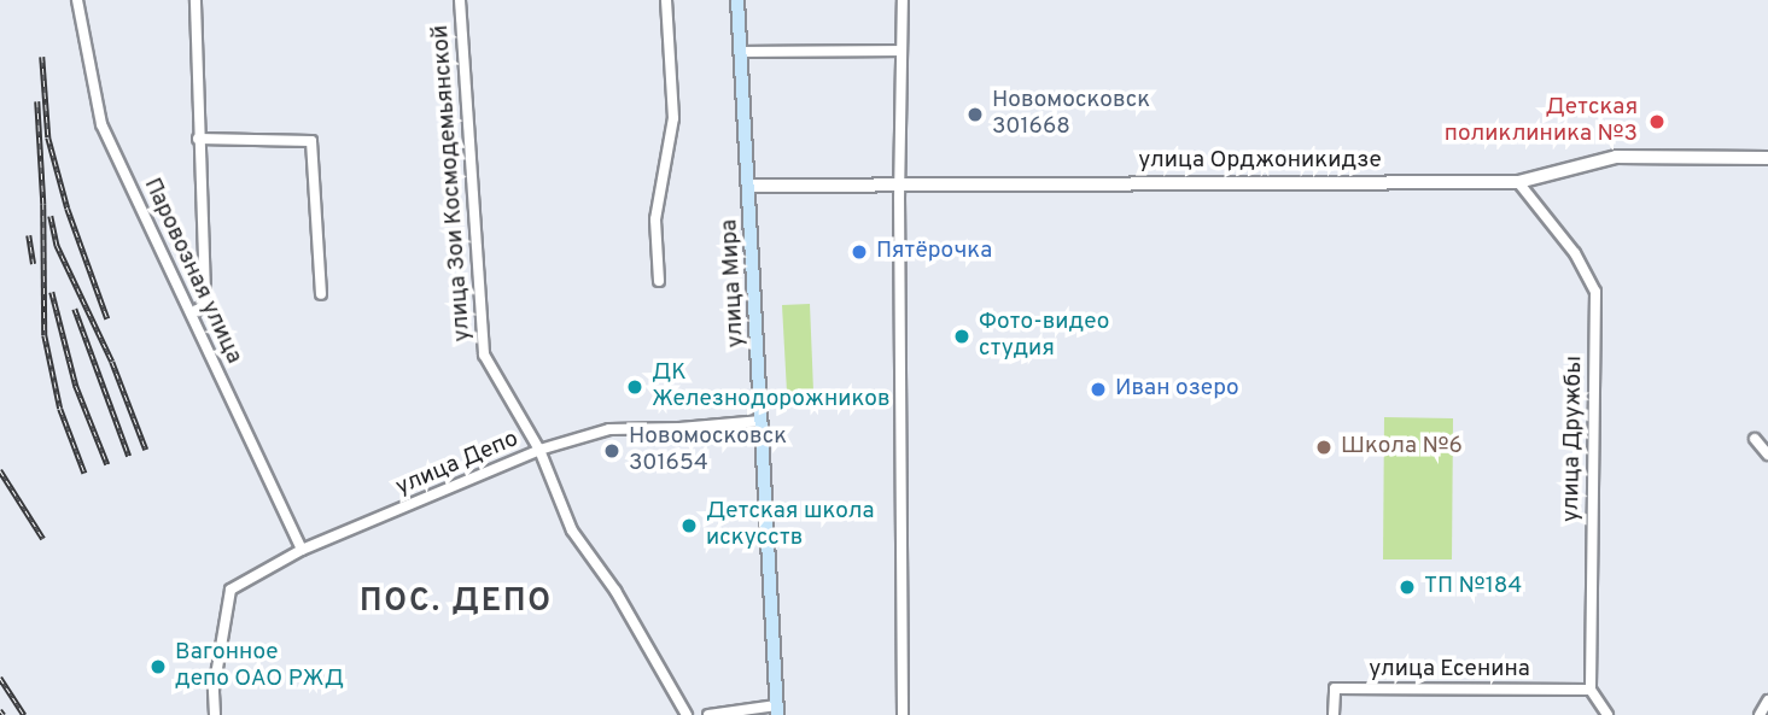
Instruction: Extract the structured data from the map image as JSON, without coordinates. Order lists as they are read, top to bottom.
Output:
{
  "streets": {
    "main road": ["улица Мира"],
    "street": [
      "улица Орджоникидзе",
      "улица Зои Космодемьянской",
      "Паровозная улица",
      "улица Дружбы",
      "улица Депо",
      "улица Есенина"
    ]
  },
  "crossings": [
    ["улица Орджоникидзе", "улица Мира"],
    ["улица Орджоникидзе", "улица Дружбы"],
    ["улица Зои Космодемьянской", "улица Депо"],
    ["Паровозная улица", "улица Депо"],
    ["улица Дружбы", "улица Есенина"]
  ],
  "districts": ["ПОС. ДЕПО"],
  "places": [
    "Новомосковск 301668",
    "Детская поликлиника №3",
    "Пятёрочка",
    "Фото-видео студия",
    "ДК Железнодорожников",
    "Иван озеро",
    "Школа №6",
    "Новомосковск 301654",
    "Детская школа искусств",
    "ТП №184",
    "Вагонное депо ОАО РЖД"
  ]
}
